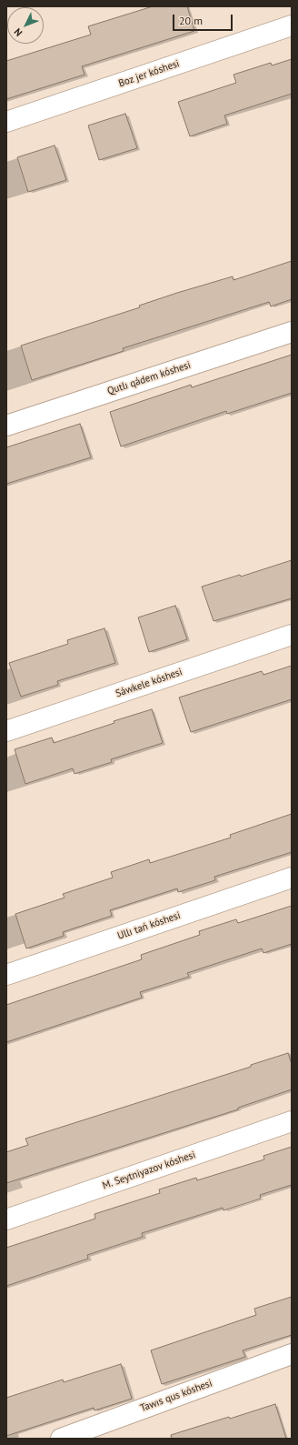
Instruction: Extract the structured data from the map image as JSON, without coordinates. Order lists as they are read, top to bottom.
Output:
{
  "streets": {
    "street": [
      "Boz jer kóshesi",
      "Qutlı qádem kóshesi",
      "Sáwkele kóshesi",
      "Ullı tań kóshesi",
      "M. Seytniyazov kóshesi",
      "Tawıs qus kóshesi"
    ]
  },
  "scale_bar": "20 m",
  "north": "bottom left"
}
